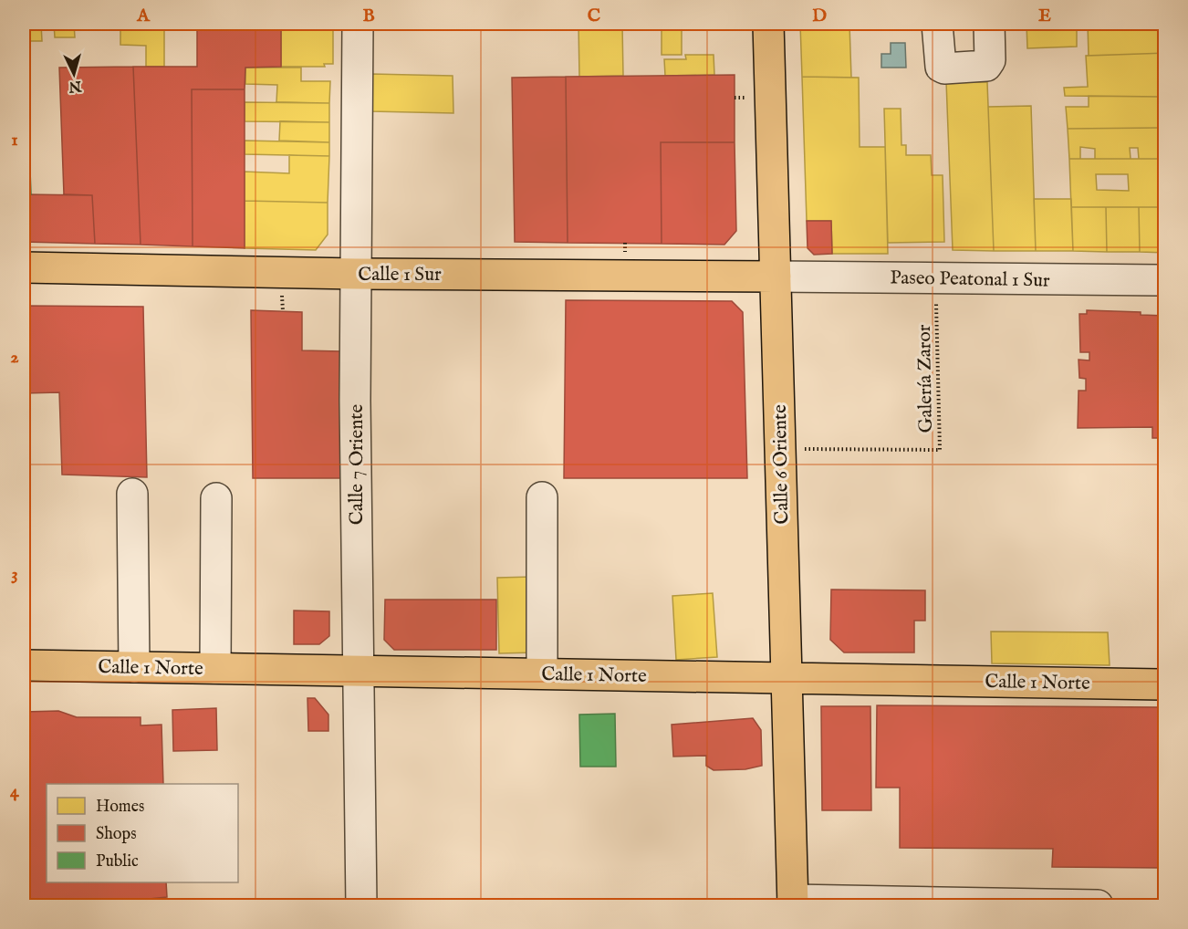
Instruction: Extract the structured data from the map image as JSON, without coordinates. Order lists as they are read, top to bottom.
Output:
{
  "streets": {
    "main road": ["Calle 1 Sur", "Calle 6 Oriente", "Calle 1 Norte"],
    "street": ["Paseo Peatonal 1 Sur", "Calle 7 Oriente"],
    "path": ["Galería Zaror"]
  },
  "crossings": [
    ["Calle 1 Sur", "Paseo Peatonal 1 Sur"],
    ["Calle 1 Sur", "Calle 7 Oriente"],
    ["Calle 1 Sur", "Calle 6 Oriente"],
    ["Paseo Peatonal 1 Sur", "Galería Zaror"],
    ["Paseo Peatonal 1 Sur", "Calle 6 Oriente"],
    ["Galería Zaror", "Calle 6 Oriente"],
    ["Calle 7 Oriente", "Calle 1 Norte"],
    ["Calle 6 Oriente", "Calle 1 Norte"]
  ],
  "legend": ["Homes", "Shops", "Public"],
  "north": "bottom",
  "grid": {
    "columns": [
      "A",
      "B",
      "C",
      "D",
      "E"
    ],
    "rows": [
      "1",
      "2",
      "3",
      "4"
    ]
  }
}
